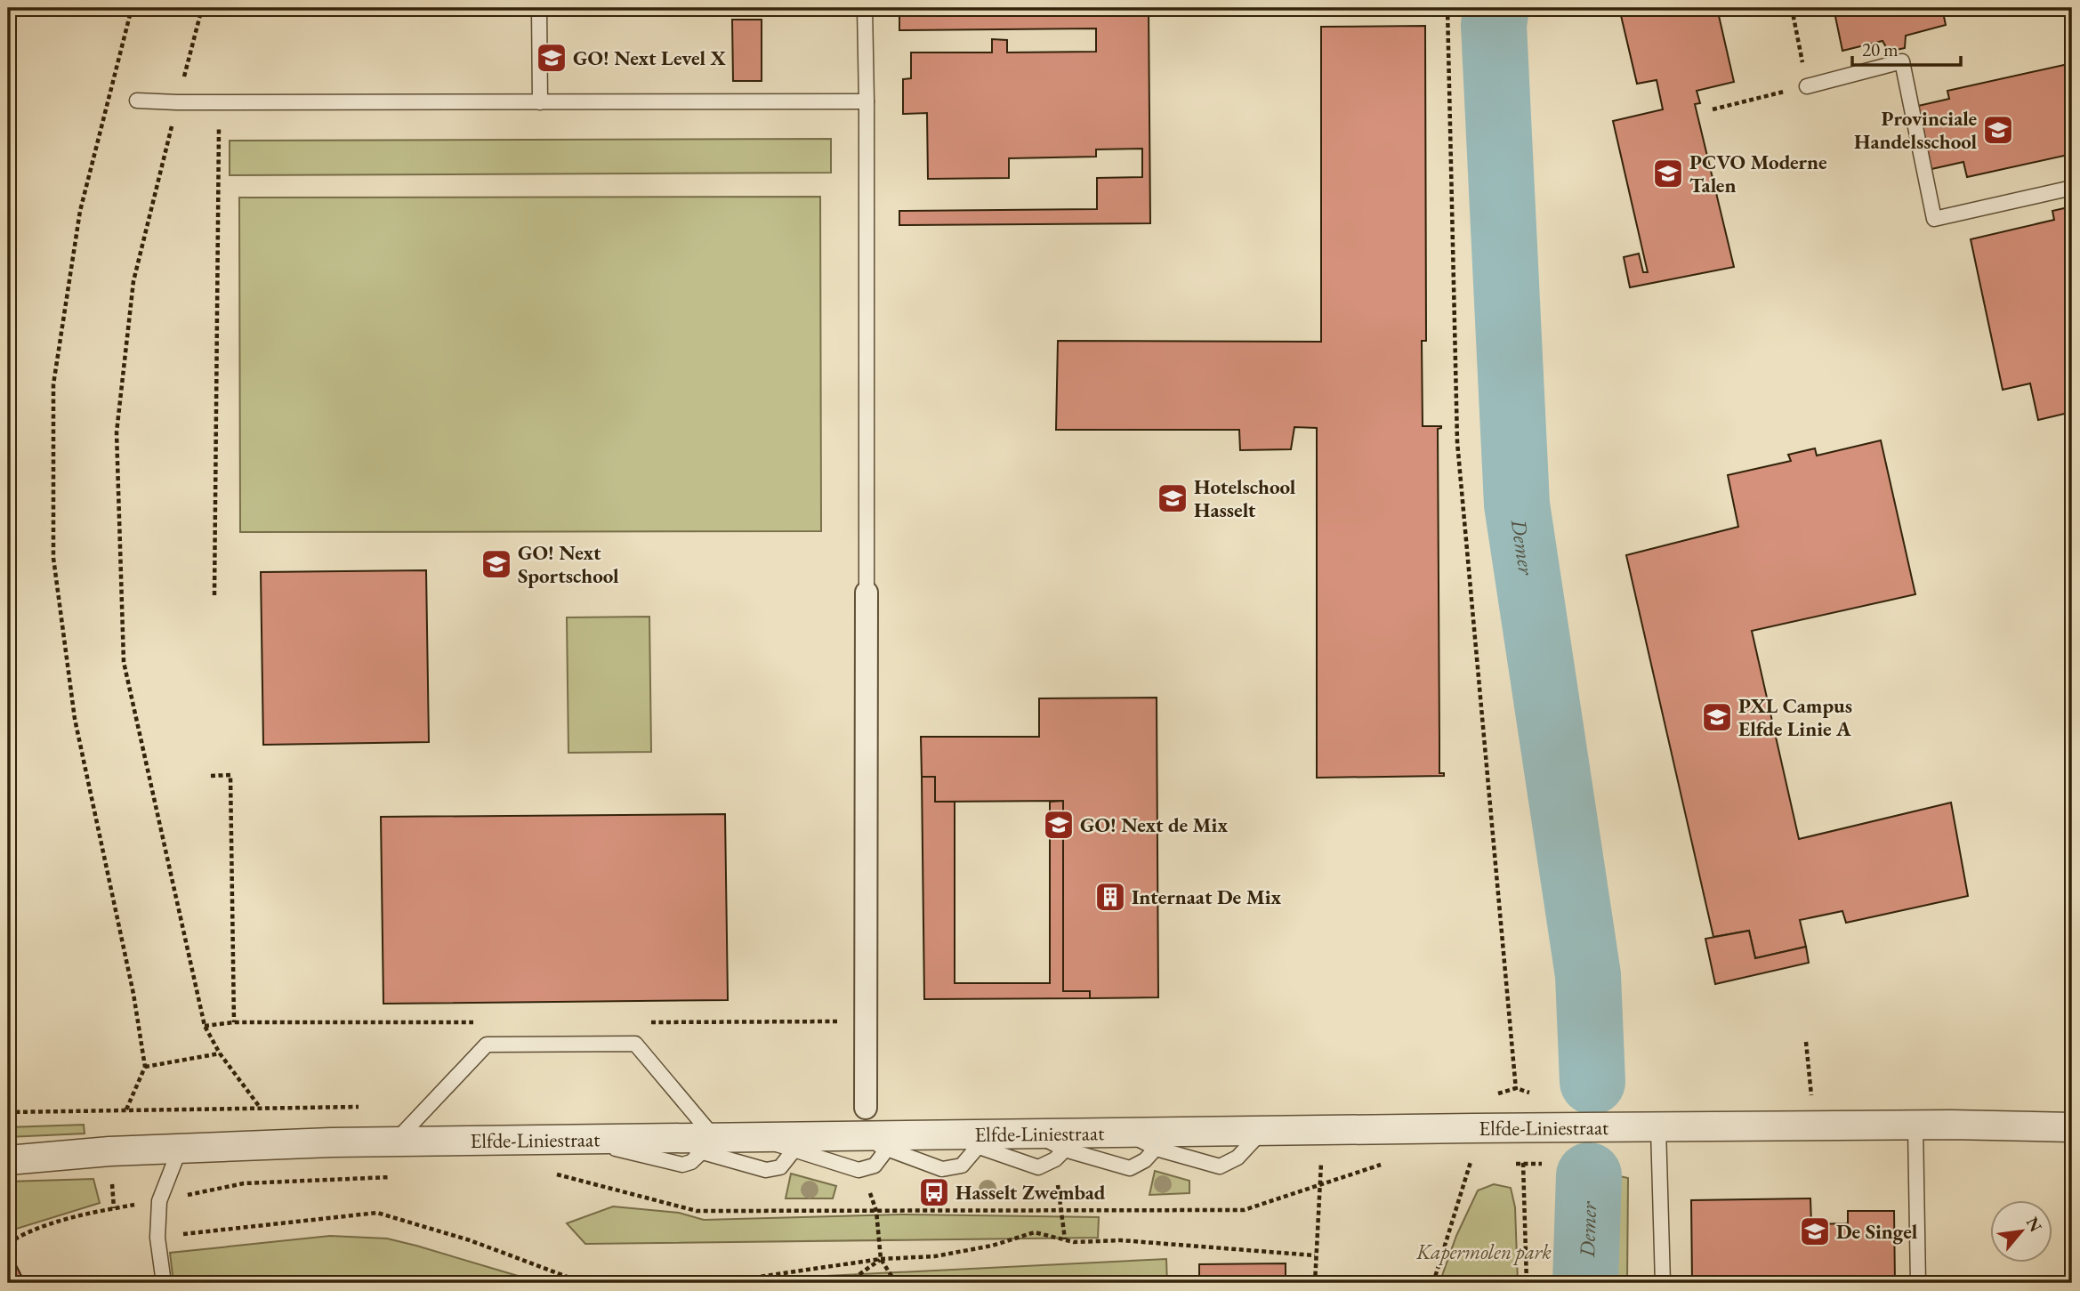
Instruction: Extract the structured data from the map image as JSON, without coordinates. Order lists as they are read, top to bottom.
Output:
{
  "streets": {
    "street": ["Elfde-Liniestraat"]
  },
  "water": ["Demer"],
  "parks": ["Kapermolen park"],
  "places": {
    "school or university": [
      "GO! Next Level X",
      "Provinciale Handelsschool",
      "PCVO Moderne Talen",
      "Hotelschool Hasselt",
      "GO! Next Sportschool",
      "PXL Campus Elfde Linie A",
      "GO! Next de Mix",
      "De Singel"
    ],
    "building": ["Internaat De Mix"],
    "bus stop": ["Hasselt Zwembad"]
  },
  "scale_bar": "20 m",
  "north": "top right"
}
